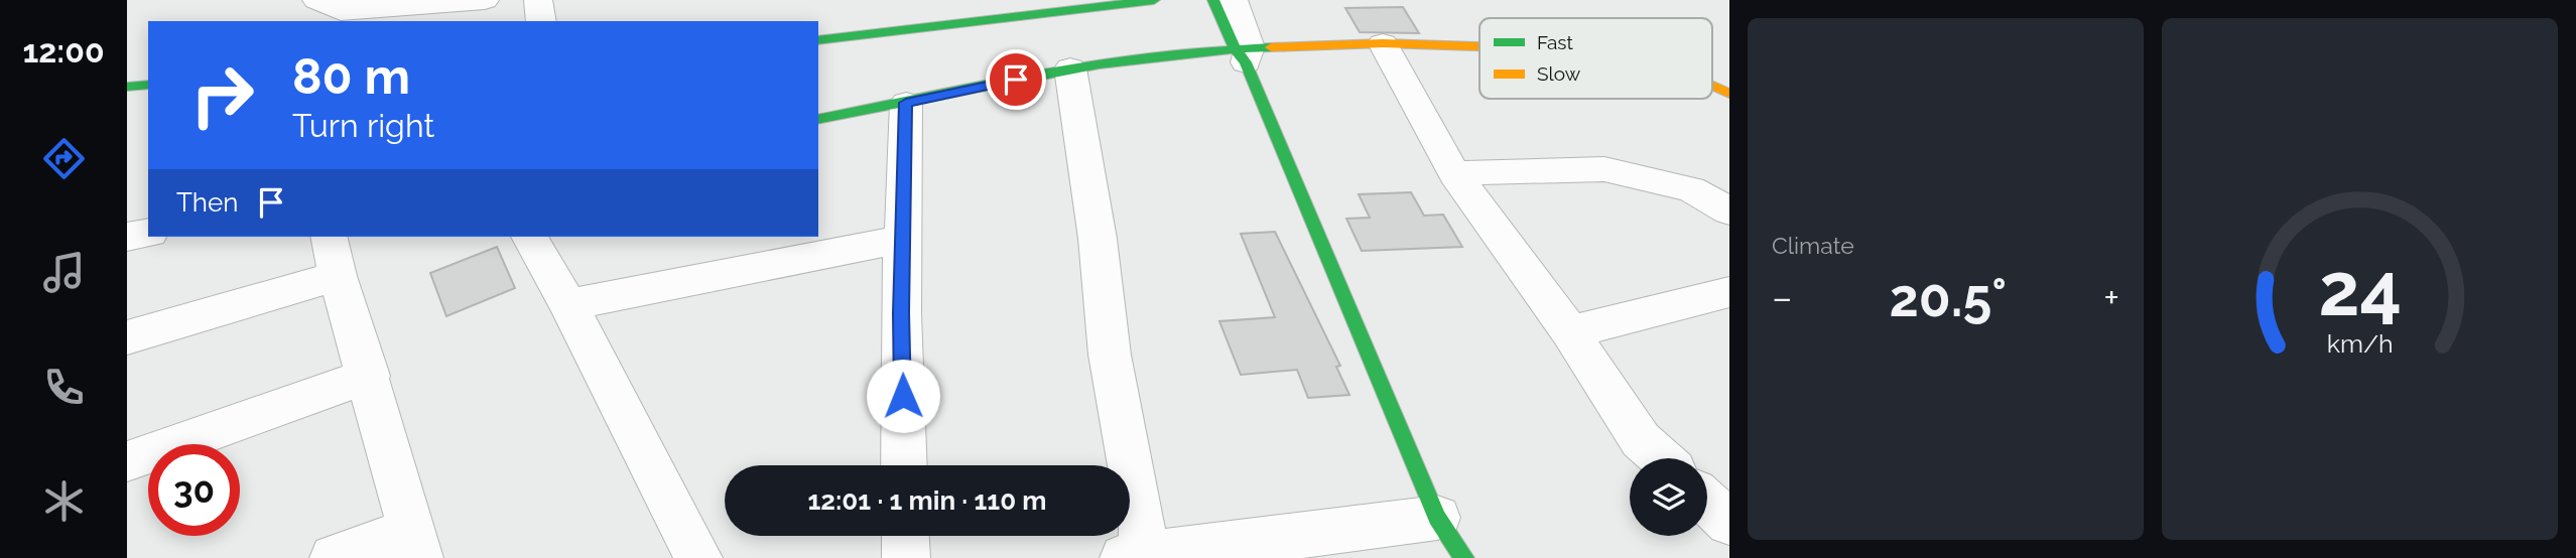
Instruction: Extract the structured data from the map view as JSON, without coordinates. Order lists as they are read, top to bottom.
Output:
{
  "legend": ["Fast", "Slow"],
  "page": {
    "tabs": "12:00",
    "tile": "Climate",
    "turn": ["80 m", "Turn right"],
    "then": "Then",
    "heat": ["−", "20.5°", "+"],
    "limit": "30",
    "trip": "12:01 · 1 min · 110 m",
    "gauge": ["24", "km/h"]
  }
}
